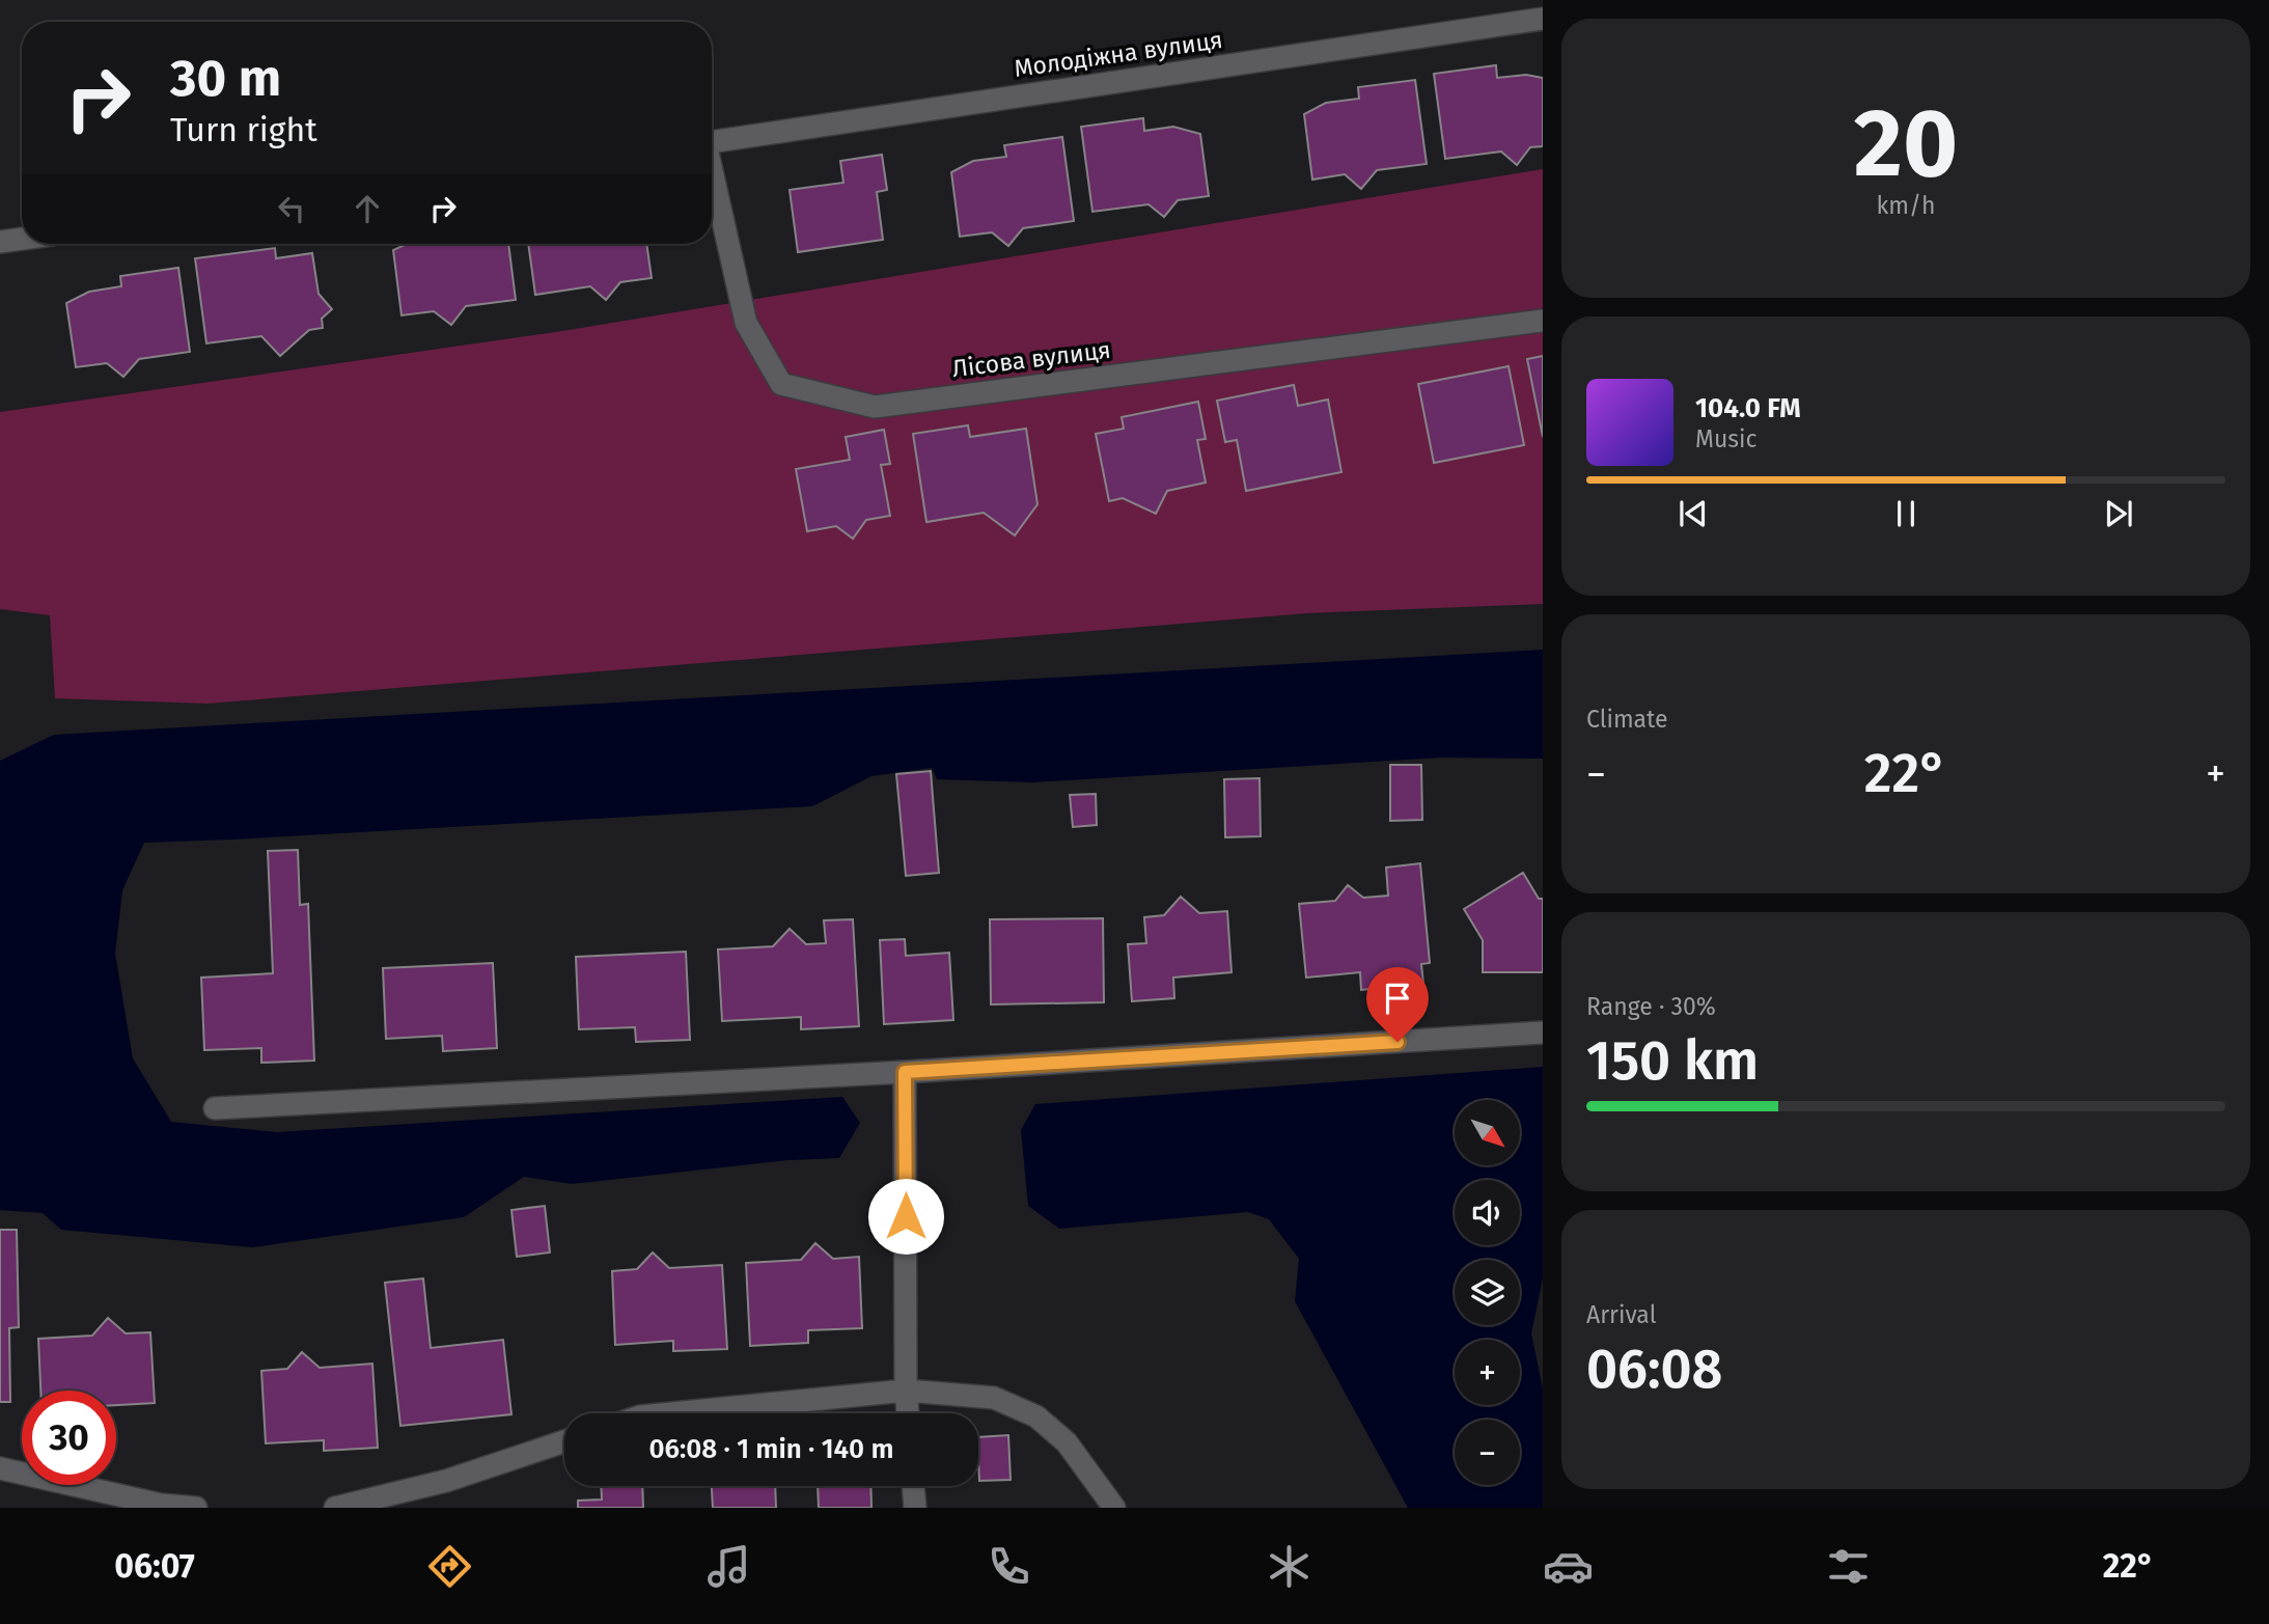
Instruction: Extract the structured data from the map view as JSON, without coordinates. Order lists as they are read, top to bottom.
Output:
{
  "streets": {
    "street": ["Молодіжна вулиця", "Лісова вулиця"]
  },
  "north": "bottom right",
  "page": {
    "tile": [
      ["20", "km/h"],
      "Climate",
      ["Range · 30%", "150 km"],
      ["Arrival", "06:08"]
    ],
    "turn": ["30 m", "Turn right"],
    "song": ["104.0 FM", "Music"],
    "heat": ["−", "22°", "+"],
    "map_buttons": ["+", "−"],
    "limit": "30",
    "trip": "06:08 · 1 min · 140 m",
    "tabs": ["06:07", "22°"]
  }
}
